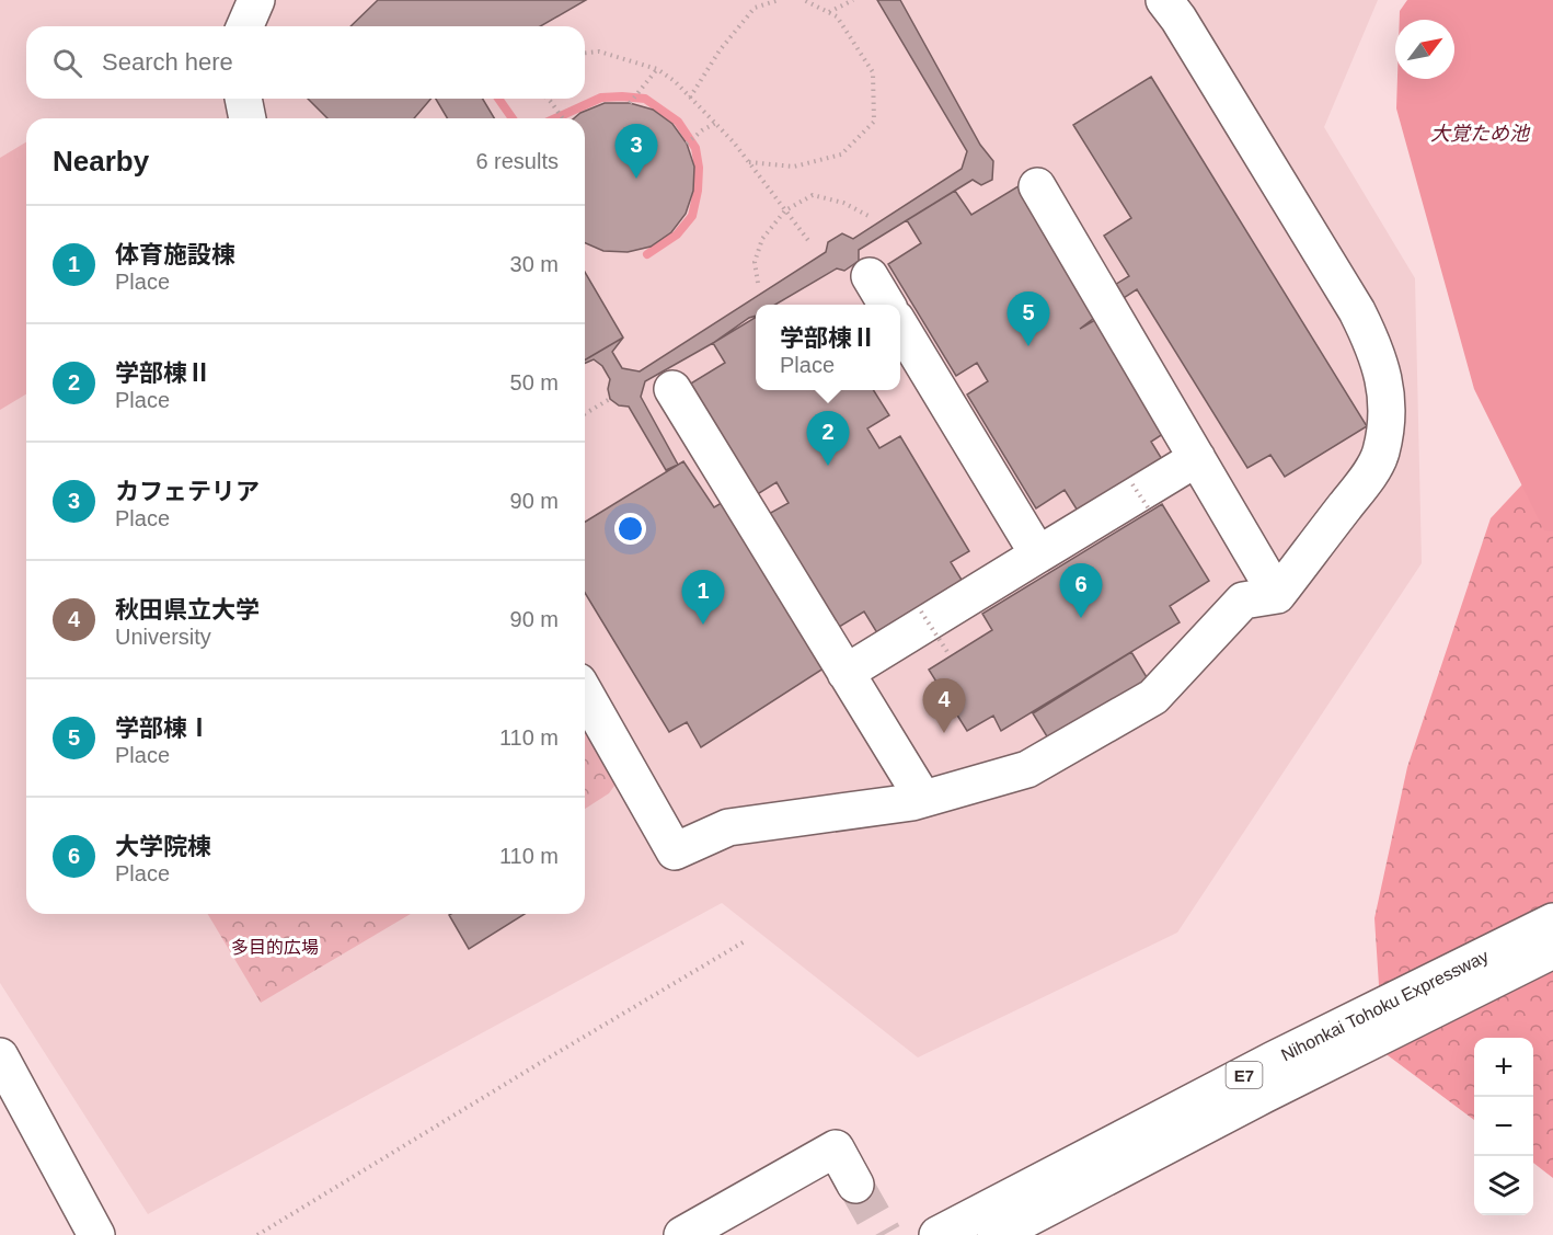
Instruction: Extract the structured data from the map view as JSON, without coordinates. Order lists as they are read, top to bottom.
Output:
{
  "streets": {
    "main road": ["Nihonkai Tohoku Expressway", "E7"]
  },
  "water": ["大覚ため池"],
  "parks": ["多目的広場"],
  "north": "top right",
  "page": {
    "search": "Search here",
    "heading": ["Nearby", "6 results"],
    "pins": [
      "3",
      "5",
      "2",
      "6",
      "1",
      "4"
    ],
    "list": [
      {
        "mark": "1",
        "name": "体育施設棟",
        "note": "Place",
        "value": "30 m"
      },
      {
        "mark": "2",
        "name": "学部棟Ⅱ",
        "note": "Place",
        "value": "50 m"
      },
      {
        "mark": "3",
        "name": "カフェテリア",
        "note": "Place",
        "value": "90 m"
      },
      {
        "mark": "4",
        "name": "秋田県立大学",
        "note": "University",
        "value": "90 m"
      },
      {
        "mark": "5",
        "name": "学部棟Ⅰ",
        "note": "Place",
        "value": "110 m"
      },
      {
        "mark": "6",
        "name": "大学院棟",
        "note": "Place",
        "value": "110 m"
      }
    ],
    "popup": ["学部棟Ⅱ", "Place"],
    "map_buttons": ["+", "−"]
  }
}
